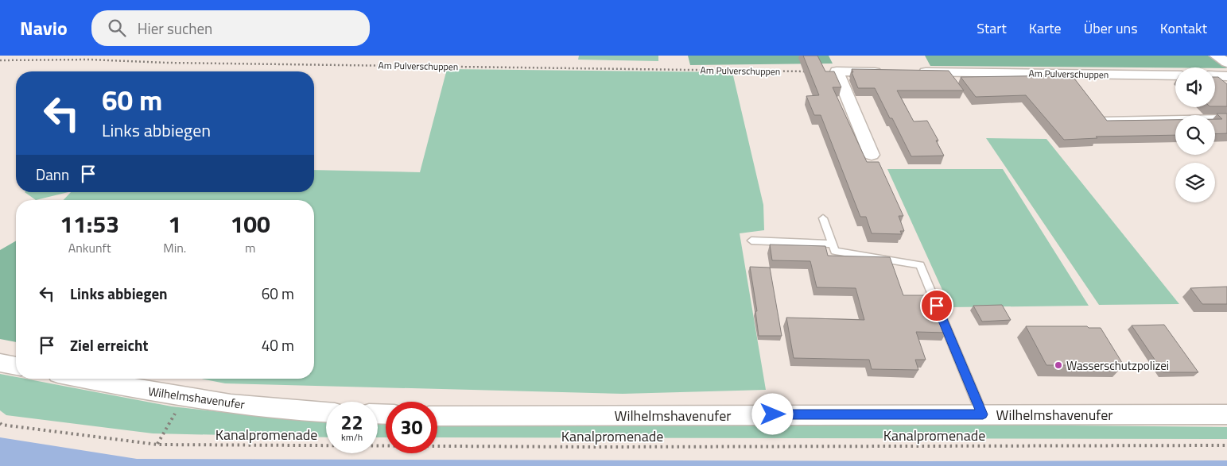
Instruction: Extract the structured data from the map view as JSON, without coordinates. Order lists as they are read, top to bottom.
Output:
{
  "streets": {
    "street": ["Am Pulverschuppen", "Wilhelmshavenufer"],
    "path": ["Kanalpromenade"]
  },
  "places": ["Wasserschutzpolizei"],
  "page": {
    "header": "Navio",
    "search": "Hier suchen",
    "nav": [
      "Start",
      "Karte",
      "Über uns",
      "Kontakt"
    ],
    "turn": ["60 m", "Links abbiegen"],
    "then": "Dann",
    "eta": [
      "11:53",
      "Ankunft",
      "1",
      "Min.",
      "100",
      "m"
    ],
    "list": [
      {
        "name": "Links abbiegen",
        "value": "60 m"
      },
      {
        "name": "Ziel erreicht",
        "value": "40 m"
      }
    ],
    "speed": "22 km/h",
    "limit": "30"
  }
}
